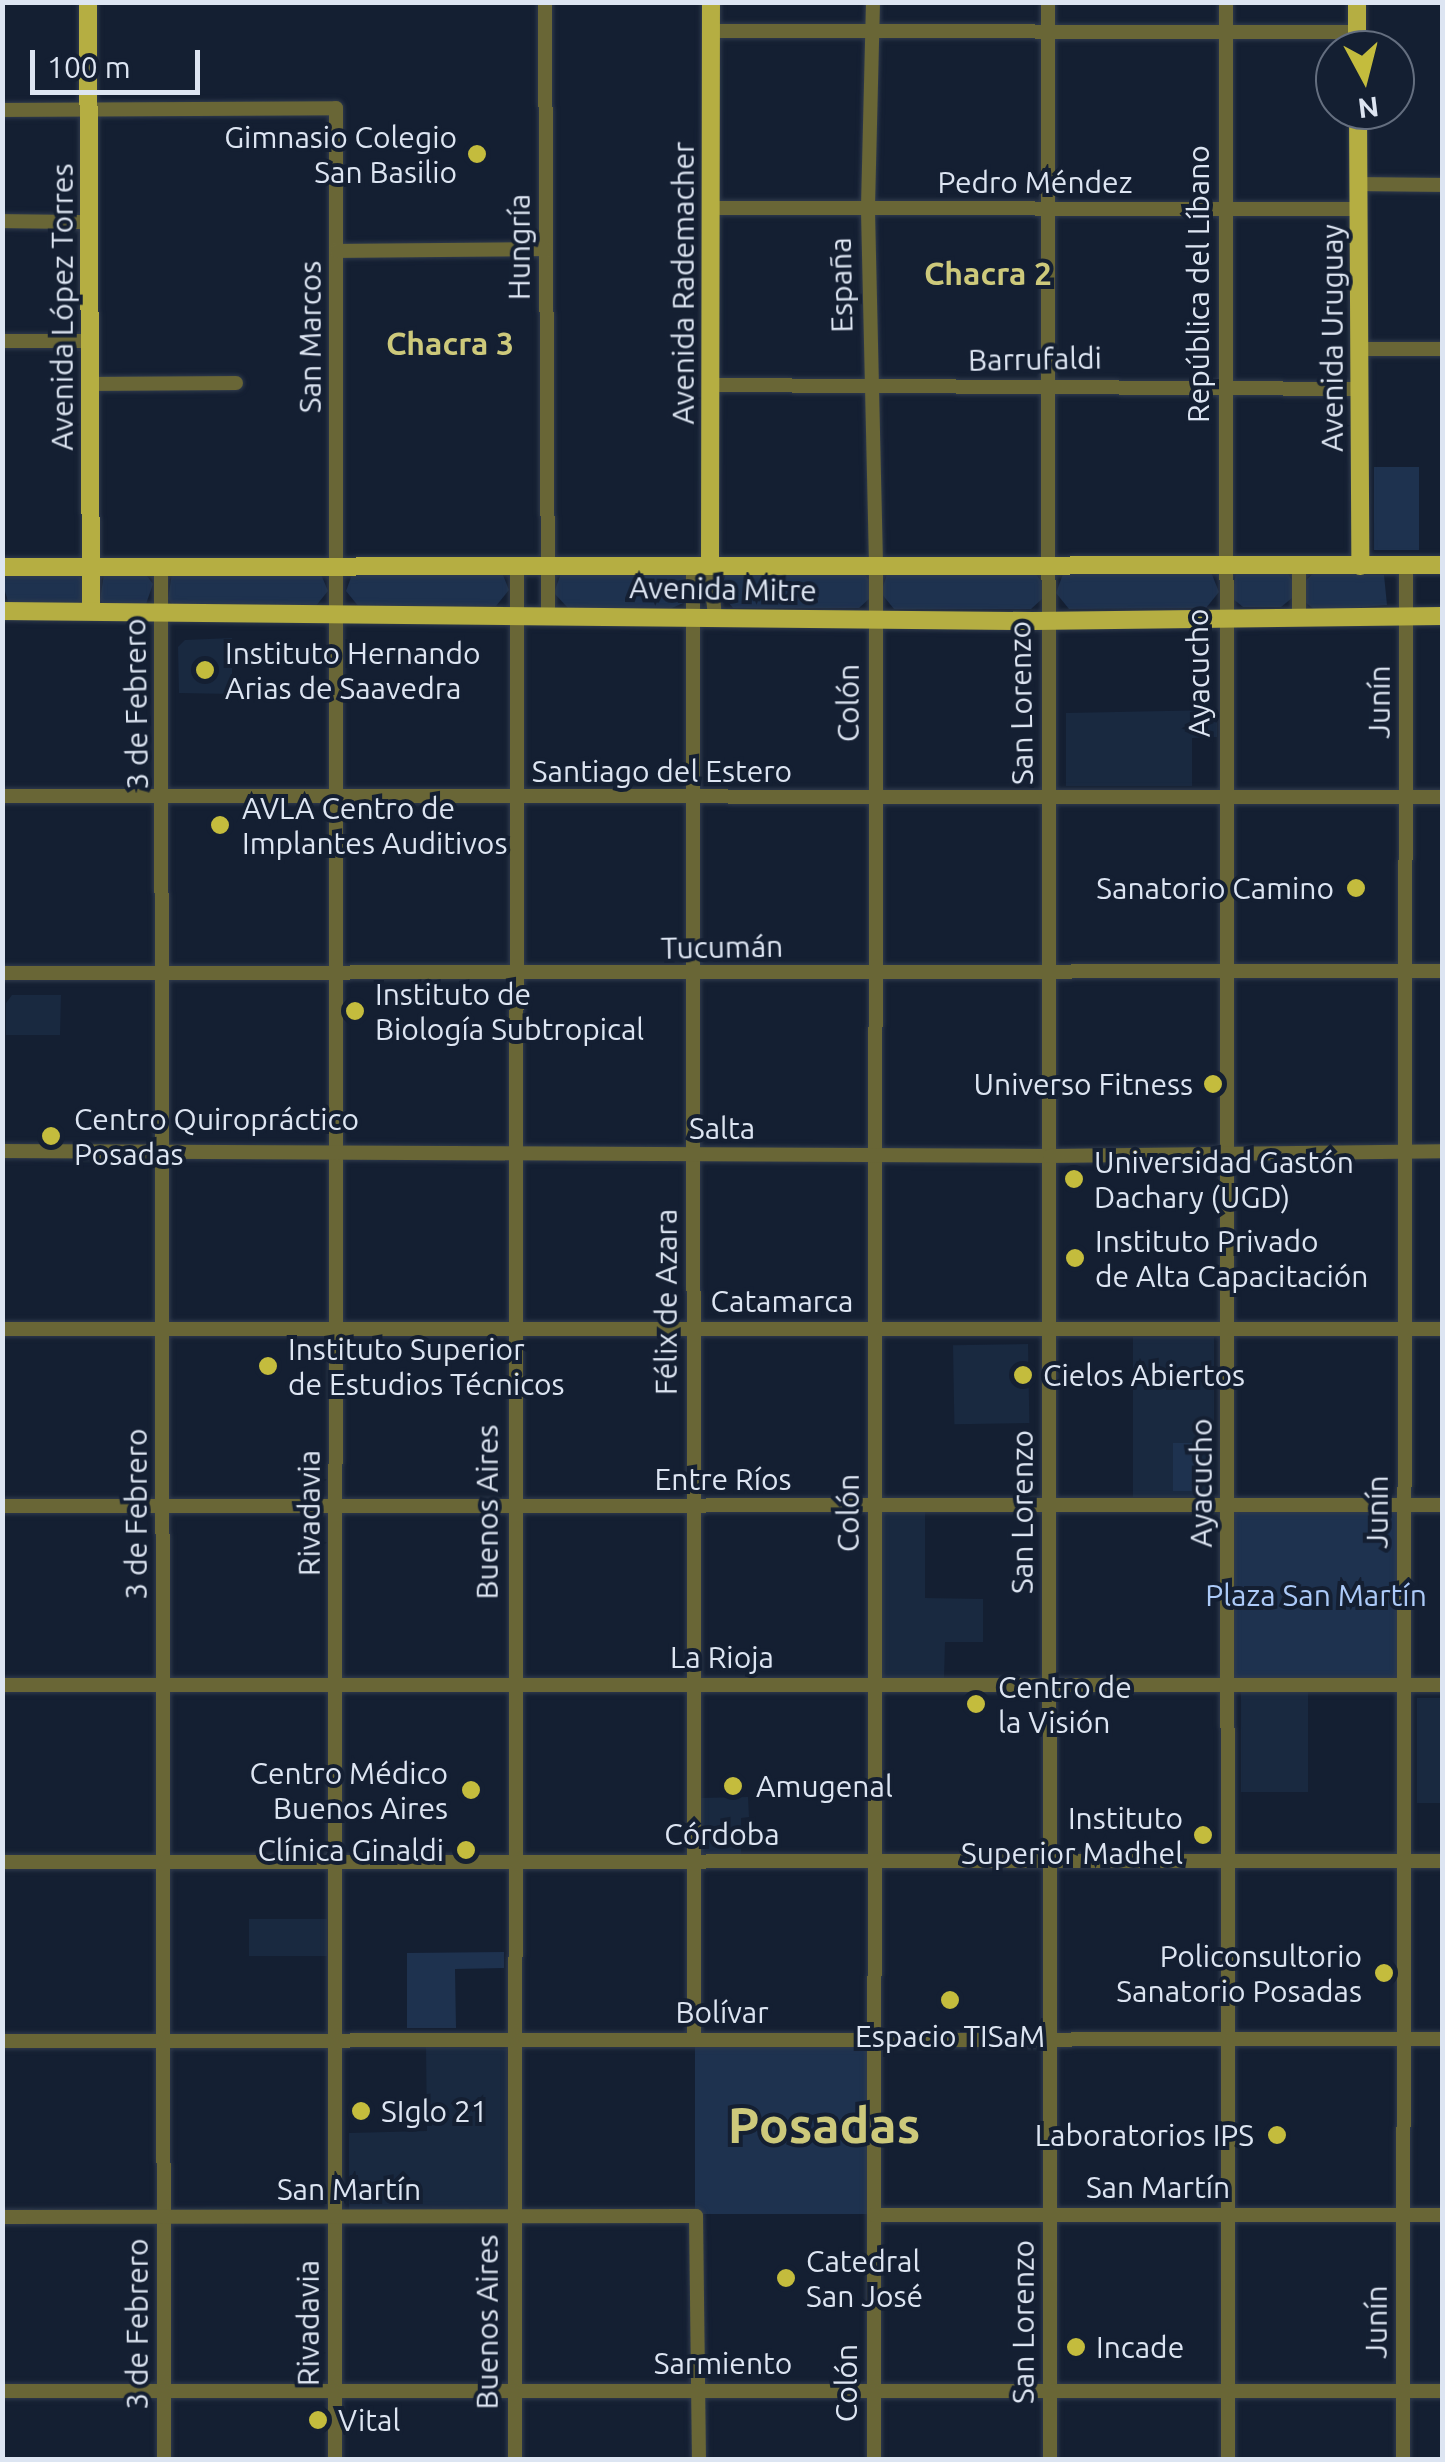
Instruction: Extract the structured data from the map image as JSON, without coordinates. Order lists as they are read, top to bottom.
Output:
{
  "streets": {
    "main road": [
      "Avenida Rademacher",
      "Avenida López Torres",
      "Avenida Uruguay",
      "Avenida Mitre"
    ],
    "street": [
      "Pedro Méndez",
      "Hungría",
      "República del Líbano",
      "España",
      "San Marcos",
      "Barrufaldi",
      "Ayacucho",
      "Junín",
      "Colón",
      "San Lorenzo",
      "3 de Febrero",
      "Santiago del Estero",
      "Tucumán",
      "Salta",
      "Catamarca",
      "Félix de Azara",
      "Entre Ríos",
      "Buenos Aires",
      "Rivadavia",
      "La Rioja",
      "Córdoba",
      "Bolívar",
      "San Martín",
      "Sarmiento"
    ]
  },
  "crossings": [
    ["Pedro Méndez", "Avenida Rademacher"],
    ["Pedro Méndez", "República del Líbano"],
    ["Pedro Méndez", "España"],
    ["Pedro Méndez", "Avenida Uruguay"],
    ["Pedro Méndez", "San Lorenzo"],
    ["Hungría", "Avenida Mitre"],
    ["Avenida Rademacher", "Barrufaldi"],
    ["Avenida Rademacher", "Avenida Mitre"],
    ["Avenida Rademacher", "Félix de Azara"],
    ["República del Líbano", "Barrufaldi"],
    ["República del Líbano", "Avenida Mitre"],
    ["República del Líbano", "Ayacucho"],
    ["España", "Barrufaldi"],
    ["España", "Avenida Mitre"],
    ["España", "Colón"],
    ["Avenida López Torres", "San Marcos"],
    ["Avenida López Torres", "Avenida Mitre"],
    ["San Marcos", "Avenida Mitre"],
    ["San Marcos", "Rivadavia"],
    ["Avenida Uruguay", "Barrufaldi"],
    ["Avenida Uruguay", "Avenida Mitre"],
    ["Barrufaldi", "San Lorenzo"],
    ["Avenida Mitre", "Ayacucho"],
    ["Avenida Mitre", "Junín"],
    ["Avenida Mitre", "Colón"],
    ["Avenida Mitre", "San Lorenzo"],
    ["Avenida Mitre", "3 de Febrero"],
    ["Avenida Mitre", "Félix de Azara"],
    ["Avenida Mitre", "Buenos Aires"],
    ["Avenida Mitre", "Rivadavia"],
    ["Ayacucho", "Santiago del Estero"],
    ["Ayacucho", "Tucumán"],
    ["Ayacucho", "Salta"],
    ["Ayacucho", "Catamarca"],
    ["Ayacucho", "Entre Ríos"],
    ["Ayacucho", "La Rioja"],
    ["Ayacucho", "Córdoba"],
    ["Ayacucho", "Bolívar"],
    ["Ayacucho", "San Martín"],
    ["Ayacucho", "Sarmiento"],
    ["Junín", "Santiago del Estero"],
    ["Junín", "Tucumán"],
    ["Junín", "Salta"],
    ["Junín", "Catamarca"],
    ["Junín", "Entre Ríos"],
    ["Junín", "La Rioja"],
    ["Junín", "Córdoba"],
    ["Junín", "Bolívar"],
    ["Junín", "San Martín"],
    ["Junín", "Sarmiento"],
    ["Colón", "Santiago del Estero"],
    ["Colón", "Tucumán"],
    ["Colón", "Salta"],
    ["Colón", "Catamarca"],
    ["Colón", "Entre Ríos"],
    ["Colón", "La Rioja"],
    ["Colón", "Córdoba"],
    ["Colón", "Bolívar"],
    ["Colón", "San Martín"],
    ["Colón", "Sarmiento"],
    ["San Lorenzo", "Santiago del Estero"],
    ["San Lorenzo", "Tucumán"],
    ["San Lorenzo", "Salta"],
    ["San Lorenzo", "Catamarca"],
    ["San Lorenzo", "Entre Ríos"],
    ["San Lorenzo", "La Rioja"],
    ["San Lorenzo", "Córdoba"],
    ["San Lorenzo", "Bolívar"],
    ["San Lorenzo", "San Martín"],
    ["San Lorenzo", "Sarmiento"],
    ["3 de Febrero", "Santiago del Estero"],
    ["3 de Febrero", "Tucumán"],
    ["3 de Febrero", "Salta"],
    ["3 de Febrero", "Catamarca"],
    ["3 de Febrero", "Entre Ríos"],
    ["3 de Febrero", "La Rioja"],
    ["3 de Febrero", "Córdoba"],
    ["3 de Febrero", "Bolívar"],
    ["3 de Febrero", "San Martín"],
    ["3 de Febrero", "Sarmiento"],
    ["Santiago del Estero", "Félix de Azara"],
    ["Santiago del Estero", "Buenos Aires"],
    ["Santiago del Estero", "Rivadavia"],
    ["Tucumán", "Félix de Azara"],
    ["Tucumán", "Buenos Aires"],
    ["Tucumán", "Rivadavia"],
    ["Salta", "Félix de Azara"],
    ["Salta", "Buenos Aires"],
    ["Salta", "Rivadavia"],
    ["Catamarca", "Félix de Azara"],
    ["Catamarca", "Buenos Aires"],
    ["Catamarca", "Rivadavia"],
    ["Félix de Azara", "Entre Ríos"],
    ["Félix de Azara", "La Rioja"],
    ["Félix de Azara", "Córdoba"],
    ["Félix de Azara", "Bolívar"],
    ["Entre Ríos", "Buenos Aires"],
    ["Entre Ríos", "Rivadavia"],
    ["Buenos Aires", "La Rioja"],
    ["Buenos Aires", "Córdoba"],
    ["Buenos Aires", "Bolívar"],
    ["Buenos Aires", "San Martín"],
    ["Buenos Aires", "Sarmiento"],
    ["Rivadavia", "La Rioja"],
    ["Rivadavia", "Córdoba"],
    ["Rivadavia", "Bolívar"],
    ["Rivadavia", "San Martín"],
    ["Rivadavia", "Sarmiento"],
    ["San Martín", "Sarmiento"]
  ],
  "districts": ["Chacra 2", "Chacra 3", "Posadas"],
  "parks": ["Plaza San Martín"],
  "places": [
    "Gimnasio Colegio San Basilio",
    "Instituto Hernando Arias de Saavedra",
    "AVLA Centro de Implantes Auditivos",
    "Sanatorio Camino",
    "Instituto de Biología Subtropical",
    "Universo Fitness",
    "Centro Quiropráctico Posadas",
    "Universidad Gastón Dachary (UGD)",
    "Instituto Privado de Alta Capacitación",
    "Instituto Superior de Estudios Técnicos",
    "Cielos Abiertos",
    "Centro de la Visión",
    "Amugenal",
    "Centro Médico Buenos Aires",
    "Instituto Superior Madhel",
    "Clínica Ginaldi",
    "Policonsultorio Sanatorio Posadas",
    "Espacio TISaM",
    "SIglo 21",
    "Laboratorios IPS",
    "Catedral San José",
    "Incade",
    "Vital"
  ],
  "scale_bar": "100 m",
  "north": "bottom"
}
